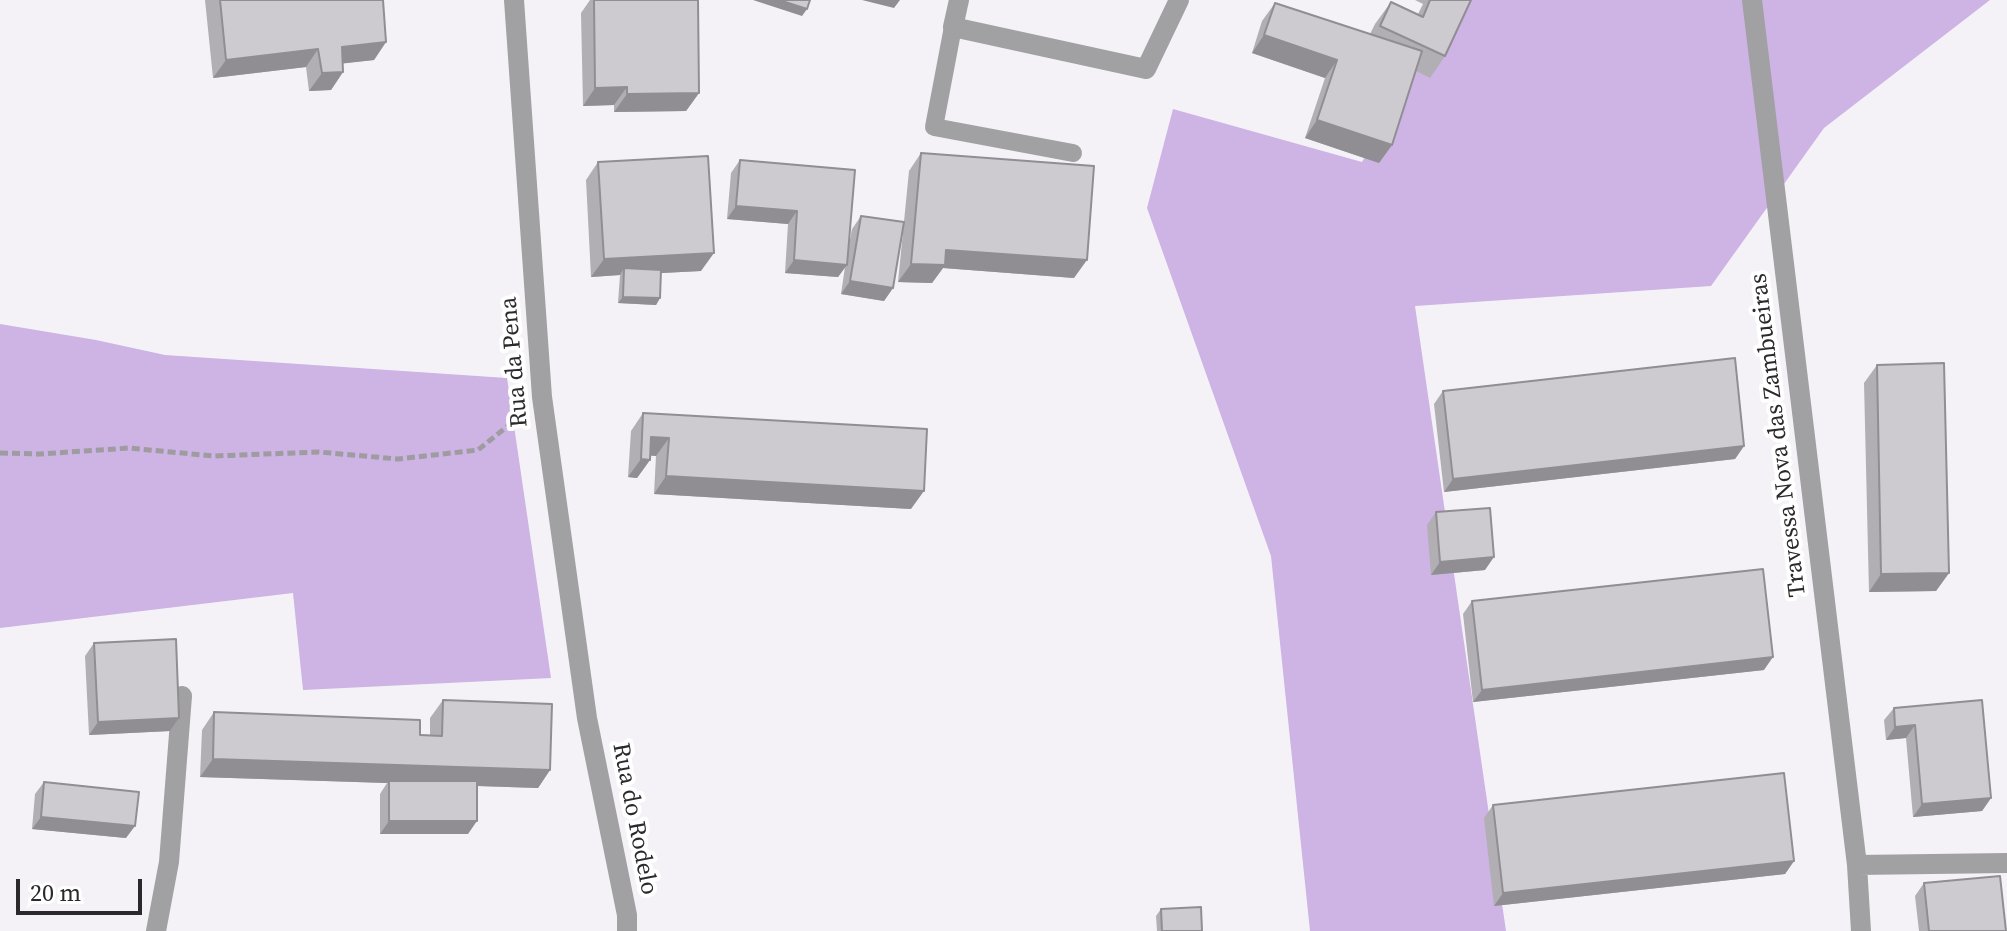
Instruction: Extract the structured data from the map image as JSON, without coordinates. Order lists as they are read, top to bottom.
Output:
{
  "streets": {
    "street": ["Rua da Pena", "Travessa Nova das Zambueiras", "Rua do Rodelo"]
  },
  "crossings": [
    ["Rua da Pena", "Rua do Rodelo"]
  ],
  "scale_bar": "20 m"
}
